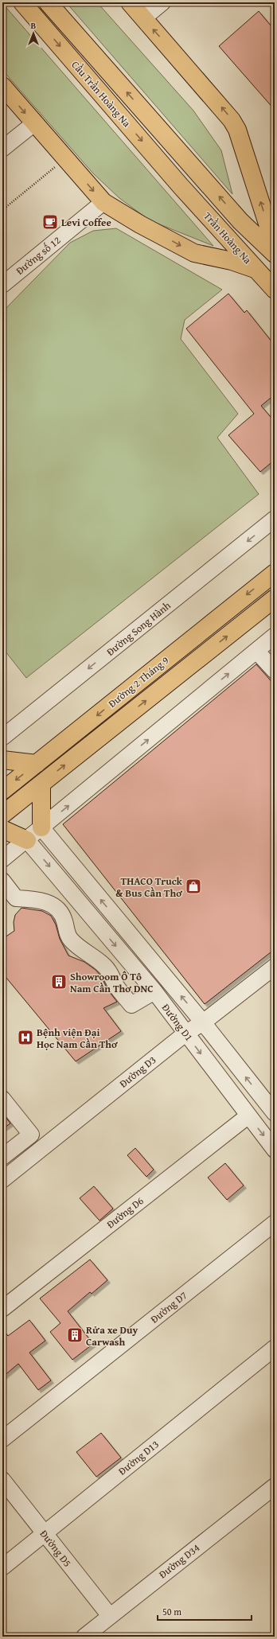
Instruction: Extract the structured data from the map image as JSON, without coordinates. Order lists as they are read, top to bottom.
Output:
{
  "streets": {
    "main road": ["Cầu Trần Hoàng Na", "Trần Hoàng Na", "Đường 2 Tháng 9"],
    "street": [
      "Đường số 12",
      "Đường Song Hành",
      "Đường D1",
      "Đường D3",
      "Đường D6",
      "Đường D7",
      "Đường D13",
      "Đường D5",
      "Đường D34"
    ]
  },
  "crossings": [
    ["Cầu Trần Hoàng Na", "Trần Hoàng Na"],
    ["Đường D1", "Đường D3"],
    ["Đường D1", "Đường D6"],
    ["Đường D13", "Đường D5"],
    ["Đường D5", "Đường D34"]
  ],
  "places": {
    "cafe": ["Levi Coffee"],
    "shop": ["THACO Truck & Bus Cần Thơ"],
    "building": ["Showroom Ô Tô Nam Cần Thơ DNC", "Rửa xe Duy Carwash"],
    "hospital": ["Bệnh viện Đại Học Nam Cần Thơ"]
  },
  "scale_bar": "50 m",
  "north": "top"
}
